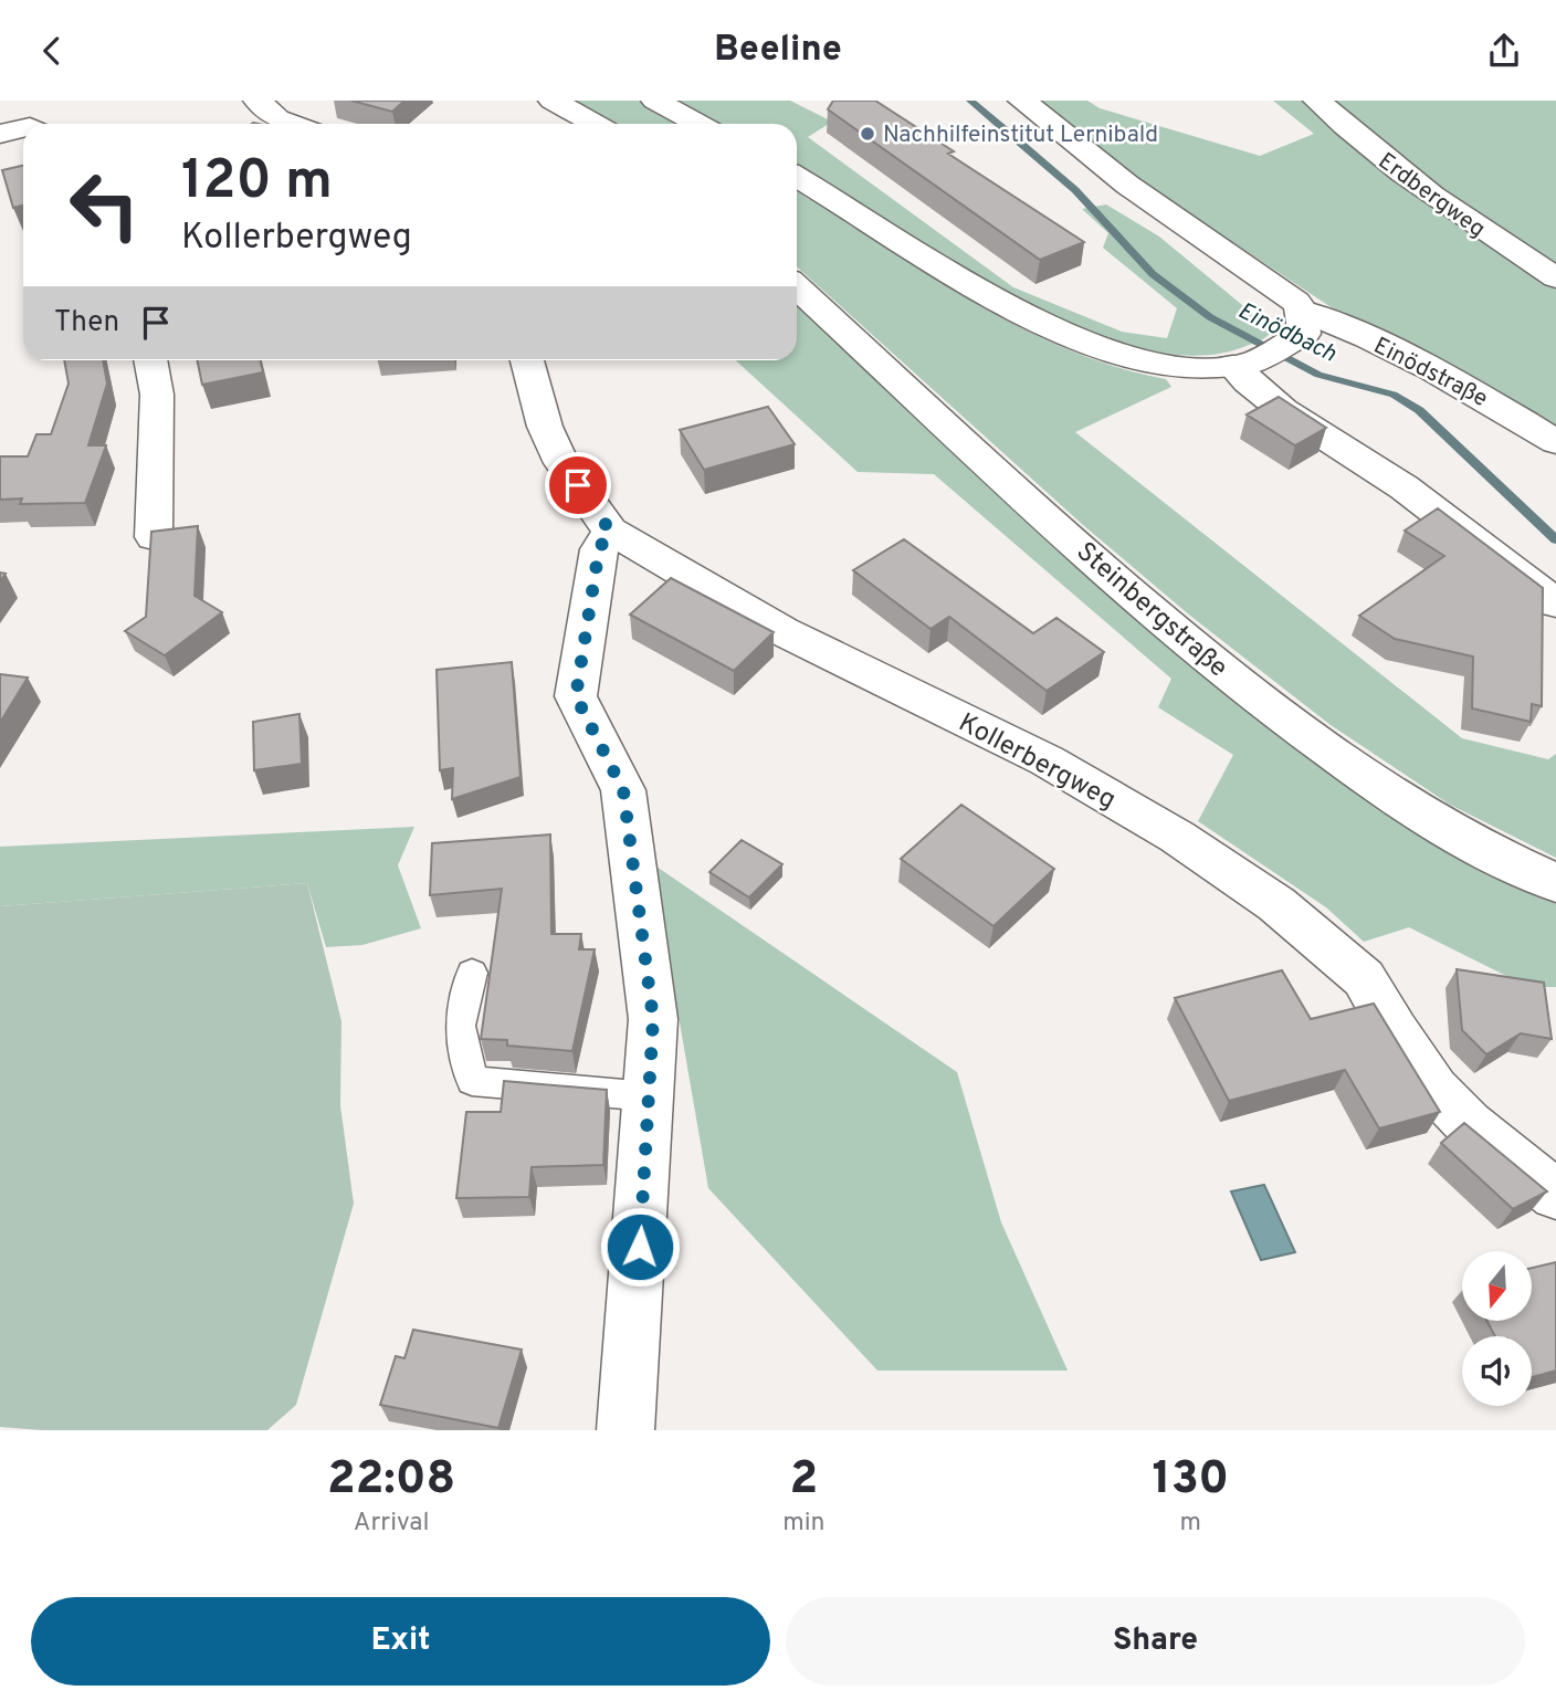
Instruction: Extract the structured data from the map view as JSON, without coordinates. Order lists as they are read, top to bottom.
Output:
{
  "streets": {
    "street": [
      "Erdbergweg",
      "Einödstraße",
      "Steinbergstraße",
      "Kollerbergweg"
    ]
  },
  "water": ["Einödbach"],
  "places": ["Nachhilfeinstitut Lernibald"],
  "north": "bottom",
  "page": {
    "header": "Beeline",
    "turn": ["120 m", "Kollerbergweg"],
    "then": "Then",
    "eta": [
      "22:08",
      "Arrival",
      "2",
      "min",
      "130",
      "m"
    ],
    "buttons": ["Exit", "Share"]
  }
}
